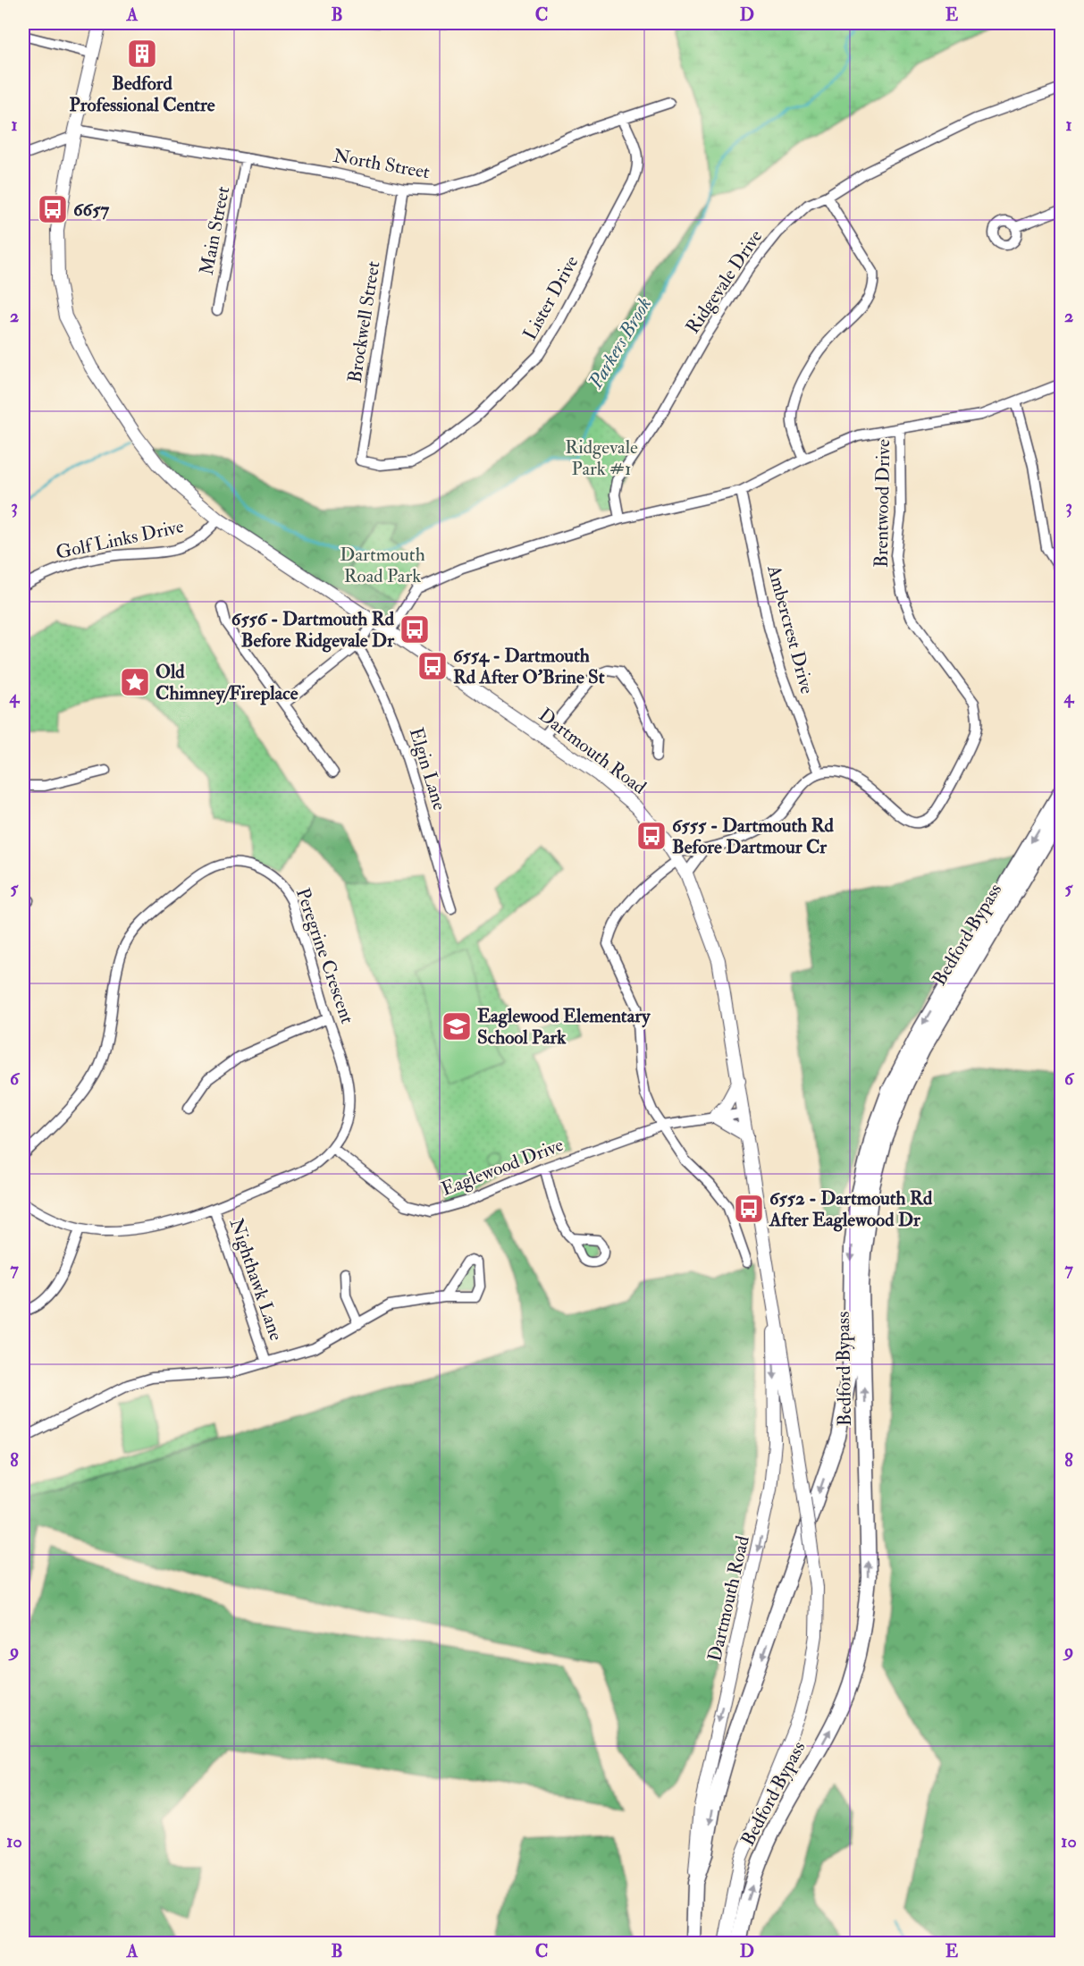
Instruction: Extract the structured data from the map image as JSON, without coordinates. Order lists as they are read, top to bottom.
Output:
{
  "streets": {
    "highway": ["Bedford Bypass"],
    "main road": ["Dartmouth Road"],
    "street": [
      "North Street",
      "Main Street",
      "Ridgevale Drive",
      "Lister Drive",
      "Brockwell Street",
      "Brentwood Drive",
      "Golf Links Drive",
      "Ambercrest Drive",
      "Elgin Lane",
      "Peregrine Crescent",
      "Eaglewood Drive",
      "Nighthawk Lane"
    ]
  },
  "crossings": [
    ["North Street", "Main Street"],
    ["North Street", "Lister Drive"],
    ["North Street", "Brockwell Street"],
    ["North Street", "Dartmouth Road"],
    ["Lister Drive", "Brockwell Street"],
    ["Brentwood Drive", "Ambercrest Drive"],
    ["Golf Links Drive", "Dartmouth Road"],
    ["Dartmouth Road", "Bedford Bypass"],
    ["Dartmouth Road", "Eaglewood Drive"],
    ["Peregrine Crescent", "Eaglewood Drive"]
  ],
  "water": ["Parkers Brook"],
  "parks": ["Ridgevale Park #1", "Dartmouth Road Park"],
  "places": {
    "building": ["Bedford Professional Centre"],
    "bus stop": [
      "6657",
      "6556 - Dartmouth Rd Before Ridgevale Dr",
      "6554 - Dartmouth Rd After O'Brine St",
      "6555 - Dartmouth Rd Before Dartmour Cr",
      "6552 - Dartmouth Rd After Eaglewood Dr"
    ],
    "place": ["Old Chimney/Fireplace"],
    "school or university": ["Eaglewood Elementary School Park"]
  },
  "grid": {
    "columns": [
      "A",
      "B",
      "C",
      "D",
      "E"
    ],
    "rows": [
      "1",
      "2",
      "3",
      "4",
      "5",
      "6",
      "7",
      "8",
      "9",
      "10"
    ]
  }
}
